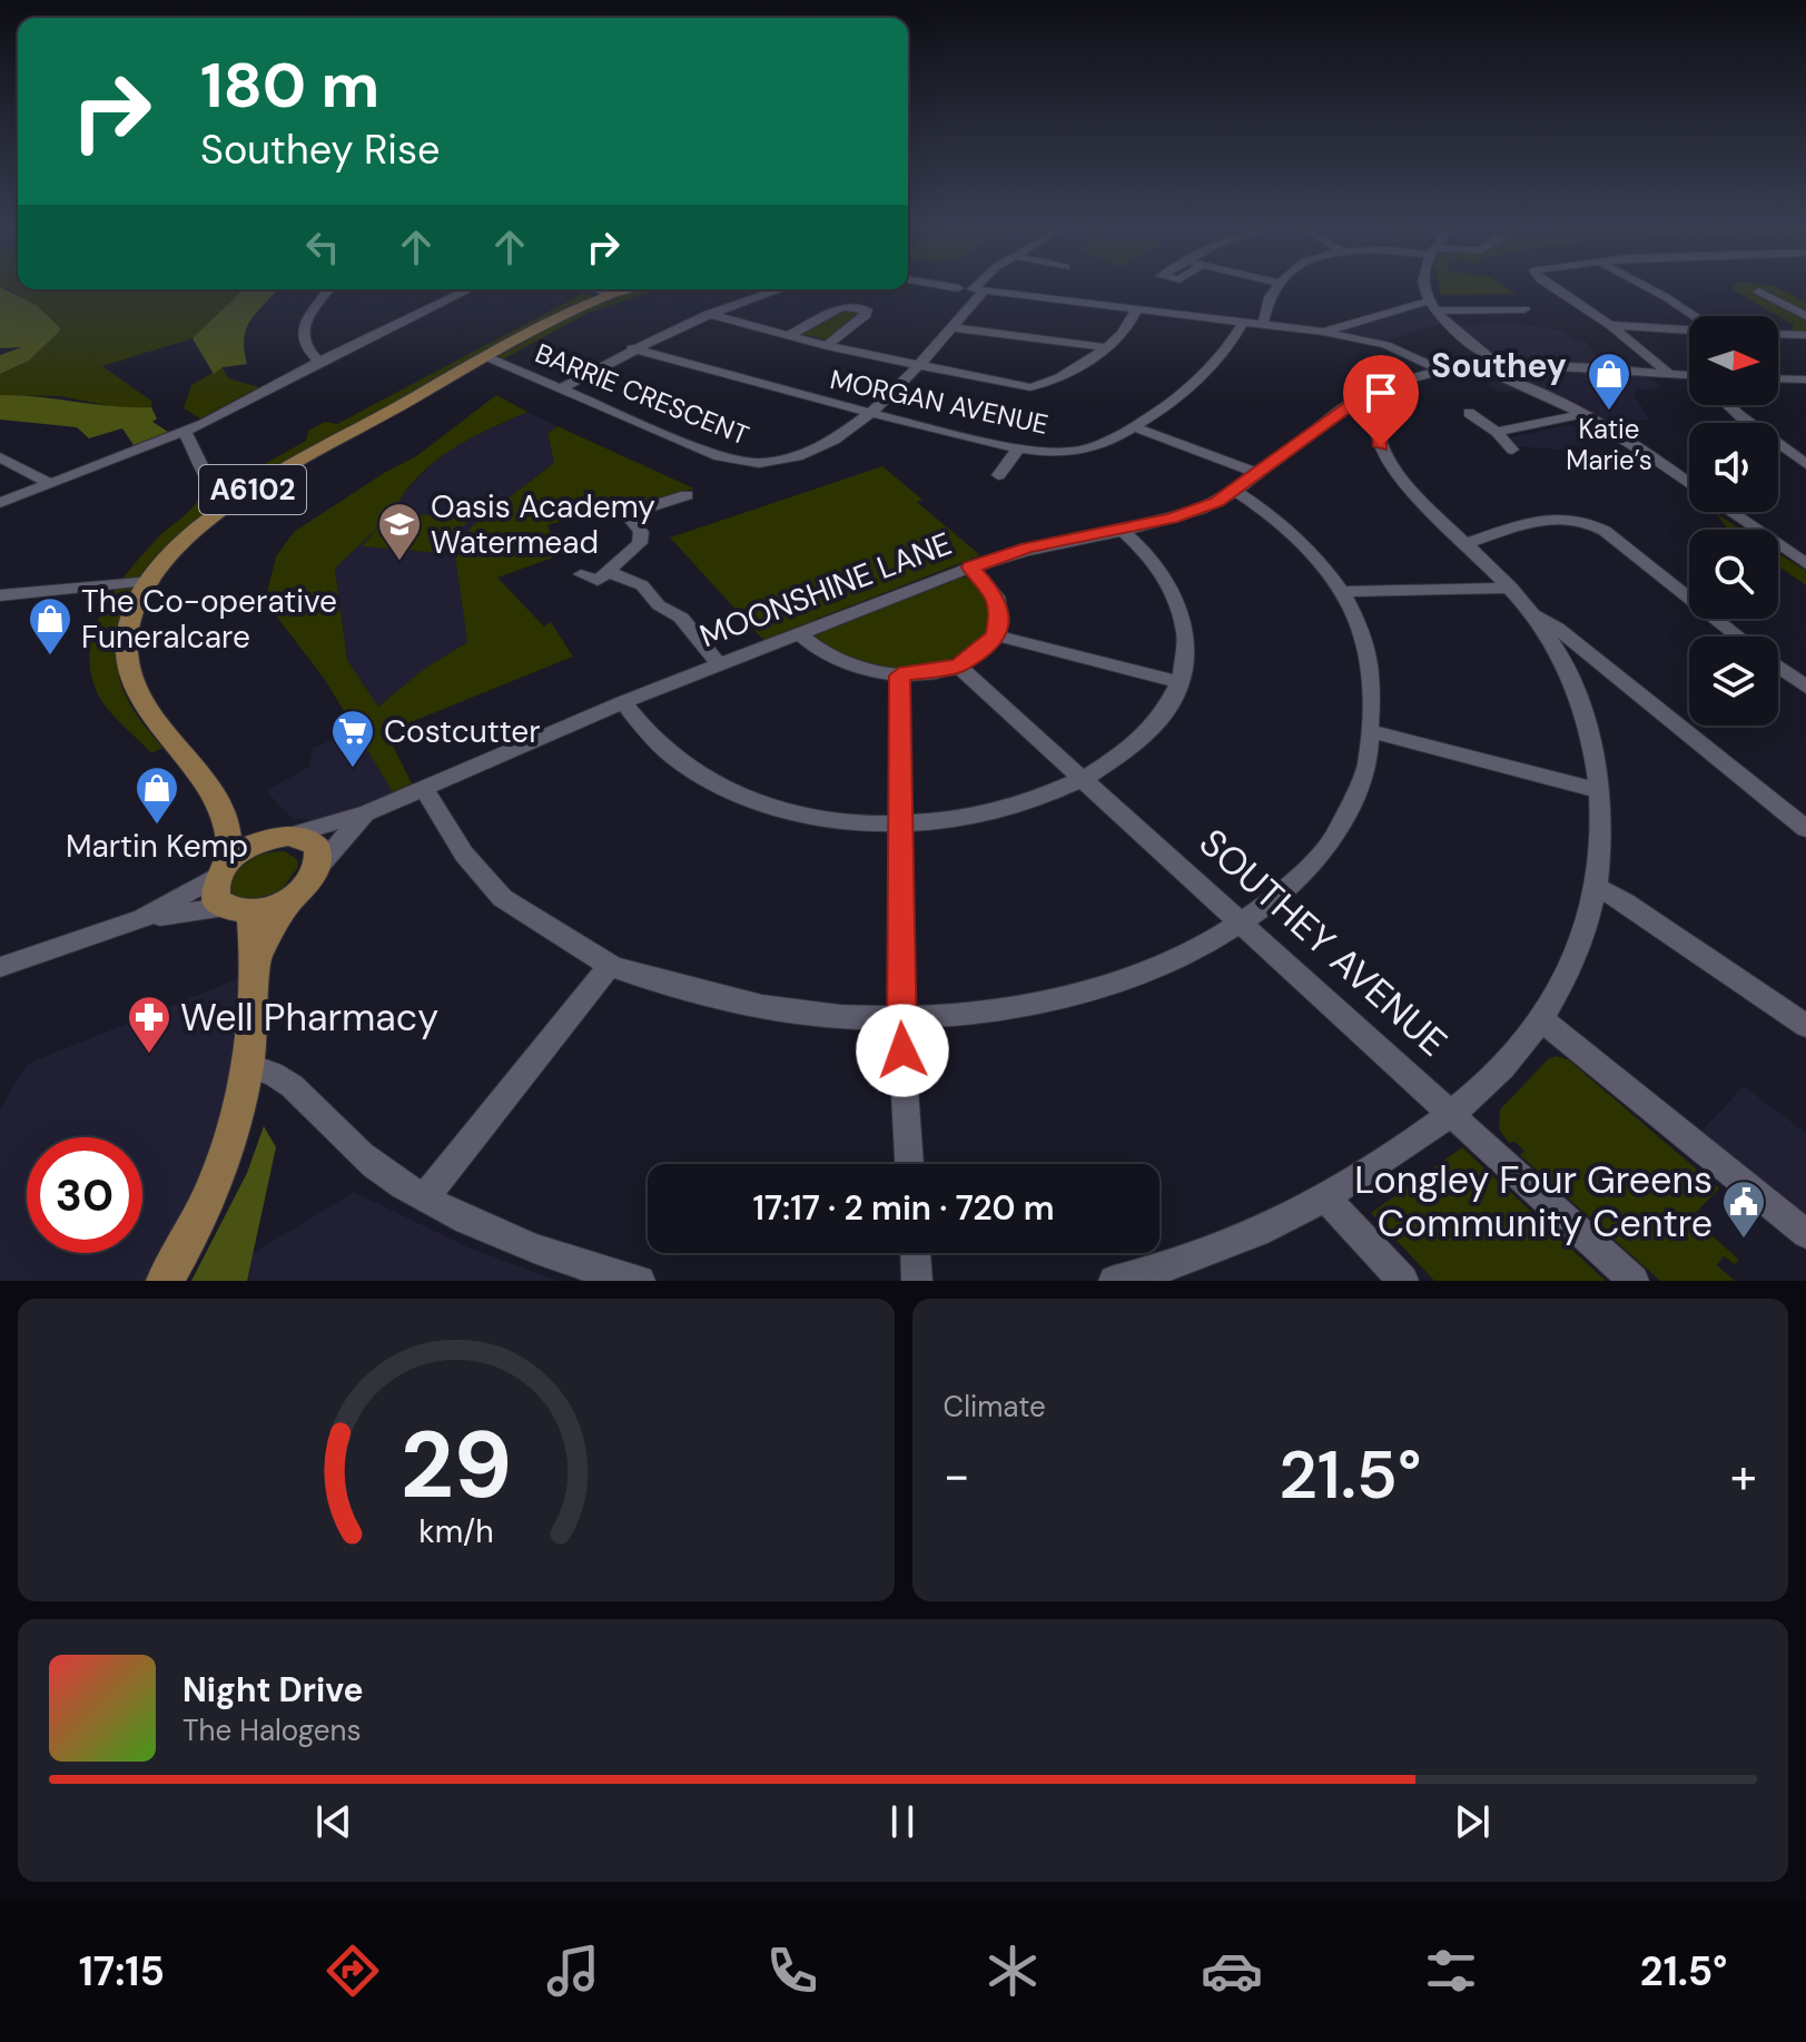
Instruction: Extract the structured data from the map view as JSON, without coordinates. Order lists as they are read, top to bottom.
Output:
{
  "streets": {
    "main road": ["A6102"],
    "street": [
      "BARRIE CRESCENT",
      "MORGAN AVENUE",
      "MOONSHINE LANE",
      "SOUTHEY AVENUE"
    ]
  },
  "crossings": [
    ["BARRIE CRESCENT", "MORGAN AVENUE"],
    ["BARRIE CRESCENT", "A6102"]
  ],
  "districts": ["Southey"],
  "places": {
    "shop": ["Katie Marie’s", "The Co-operative Funeralcare", "Martin Kemp"],
    "school or university": ["Oasis Academy Watermead"],
    "supermarket": ["Costcutter"],
    "pharmacy": ["Well Pharmacy"],
    "public building": ["Longley Four Greens Community Centre"]
  },
  "north": "right",
  "page": {
    "turn": ["180 m", "Southey Rise"],
    "limit": "30",
    "trip": "17:17 · 2 min · 720 m",
    "tile": "Climate",
    "heat": ["−", "21.5°", "+"],
    "song": ["Night Drive", "The Halogens"],
    "tabs": ["17:15", "21.5°"],
    "gauge": ["29", "km/h"]
  }
}
